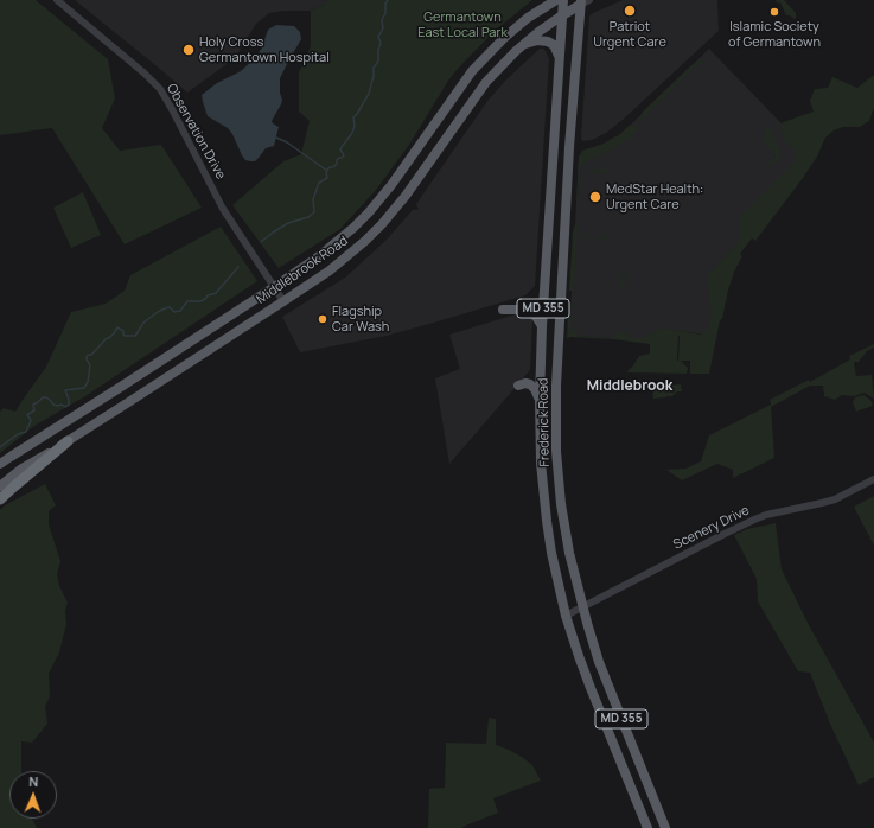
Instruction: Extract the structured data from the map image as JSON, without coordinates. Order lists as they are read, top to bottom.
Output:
{
  "streets": {
    "main road": ["Middlebrook Road", "MD 355", "Frederick Road"],
    "street": ["Observation Drive", "Scenery Drive"]
  },
  "crossings": [
    ["Observation Drive", "Middlebrook Road"],
    ["Middlebrook Road", "Frederick Road"],
    ["Frederick Road", "Scenery Drive"]
  ],
  "districts": ["Middlebrook"],
  "parks": ["Germantown East Local Park"],
  "places": [
    "Patriot Urgent Care",
    "Islamic Society of Germantown",
    "Holy Cross Germantown Hospital",
    "MedStar Health: Urgent Care",
    "Flagship Car Wash"
  ],
  "north": "top"
}
